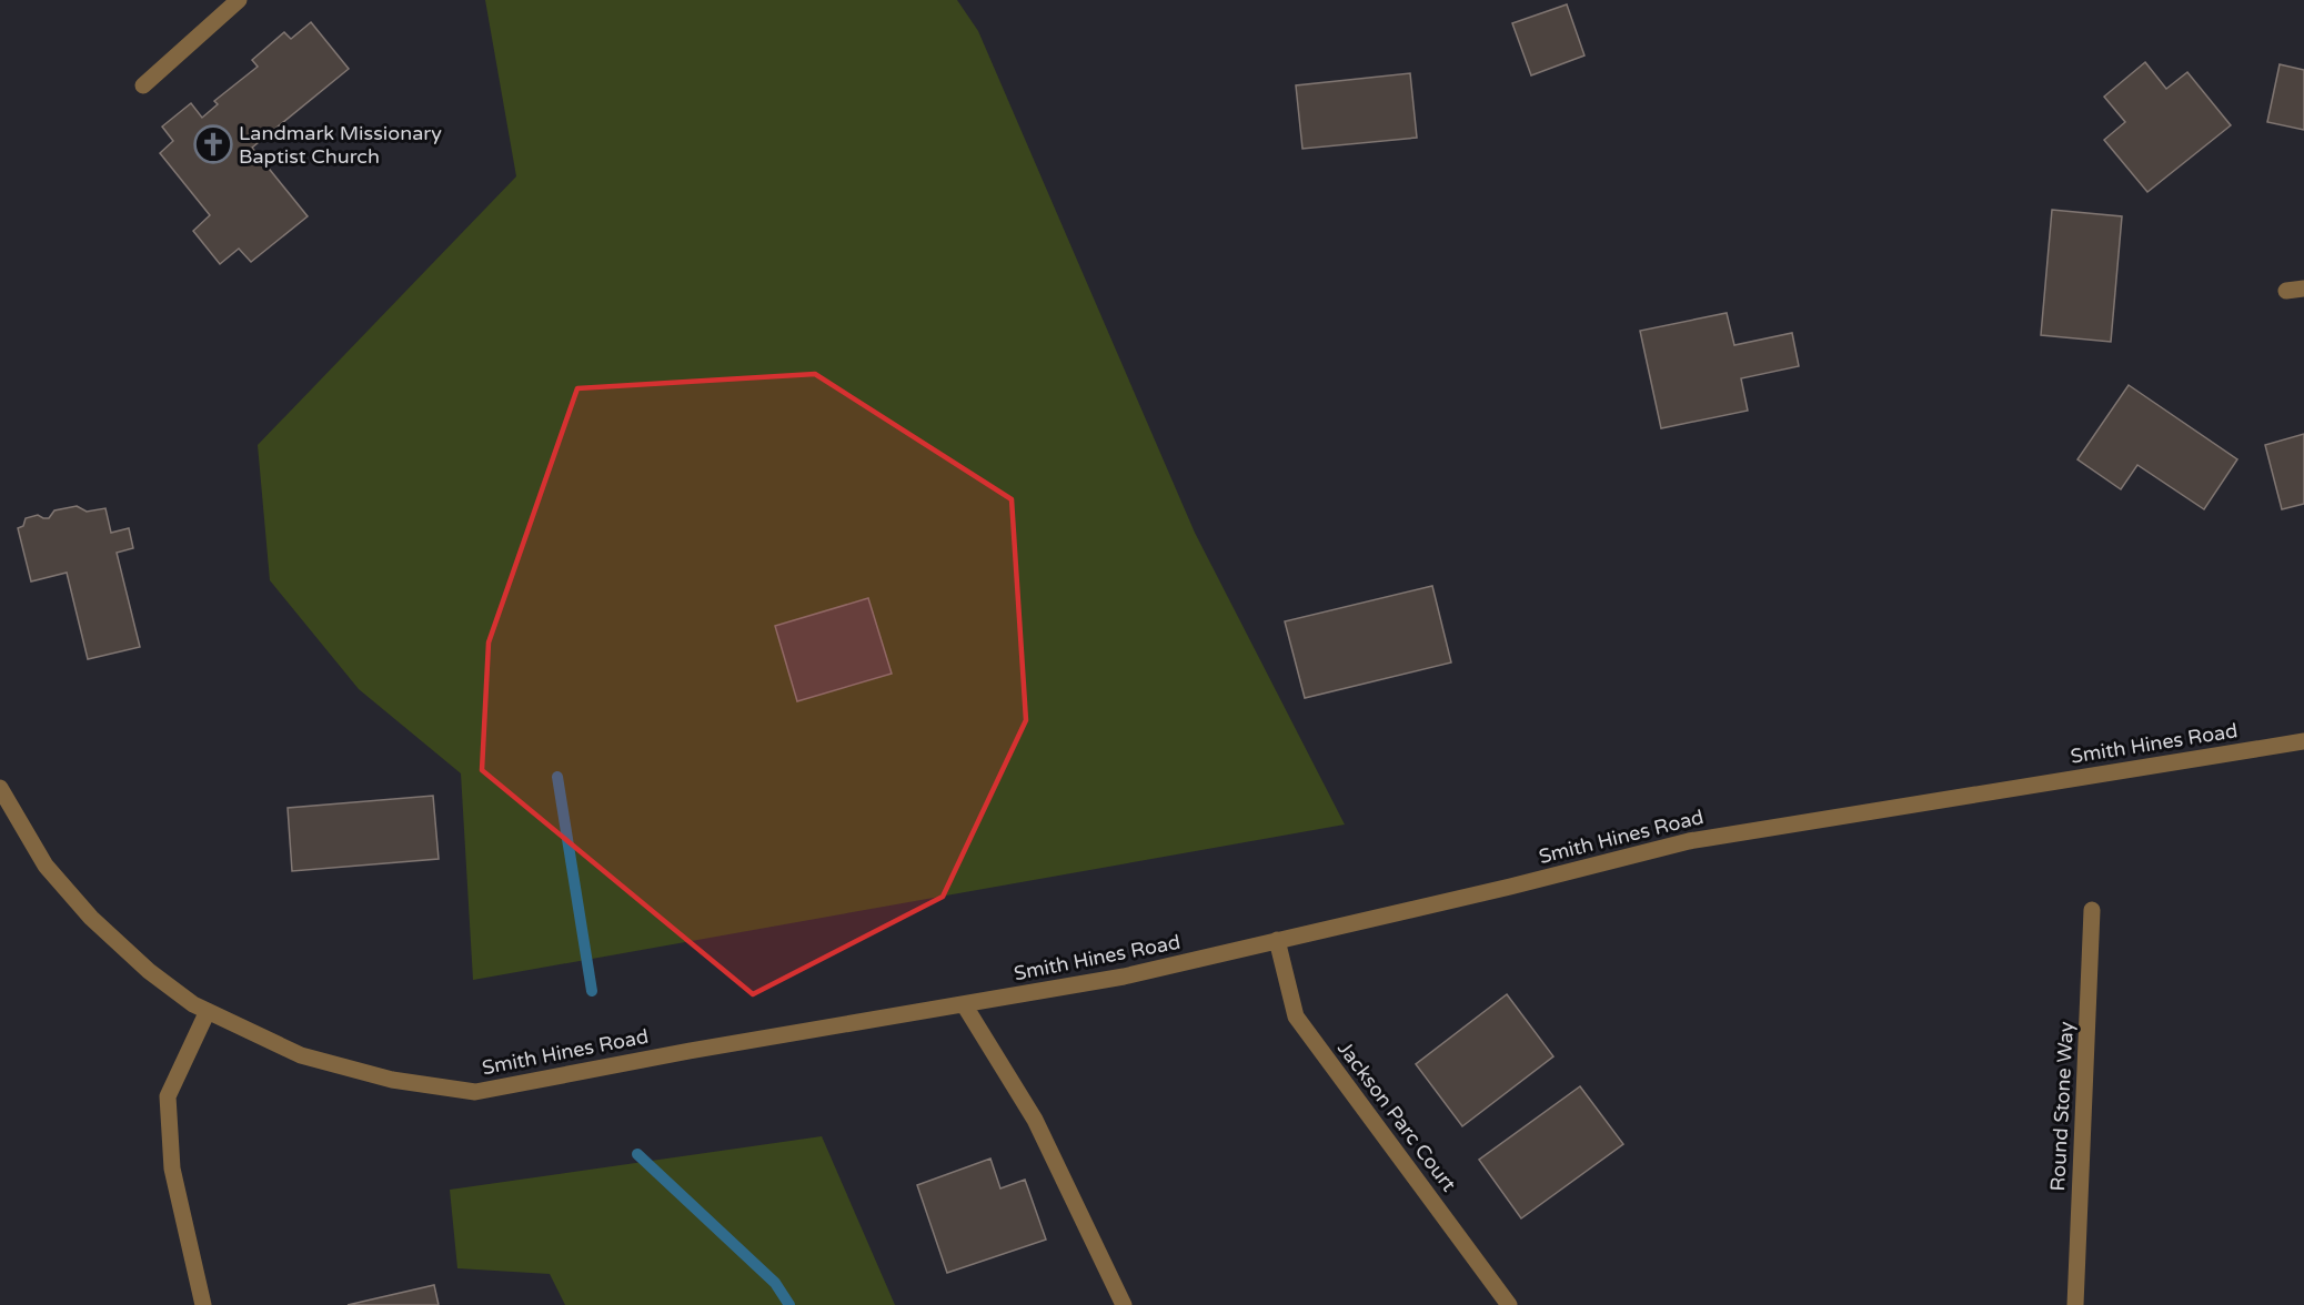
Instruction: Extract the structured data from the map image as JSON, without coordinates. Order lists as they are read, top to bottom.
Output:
{
  "streets": {
    "street": ["Smith Hines Road", "Round Stone Way", "Jackson Parc Court"]
  },
  "crossings": [
    ["Smith Hines Road", "Jackson Parc Court"]
  ],
  "places": {
    "church": ["Landmark Missionary Baptist Church"]
  }
}
